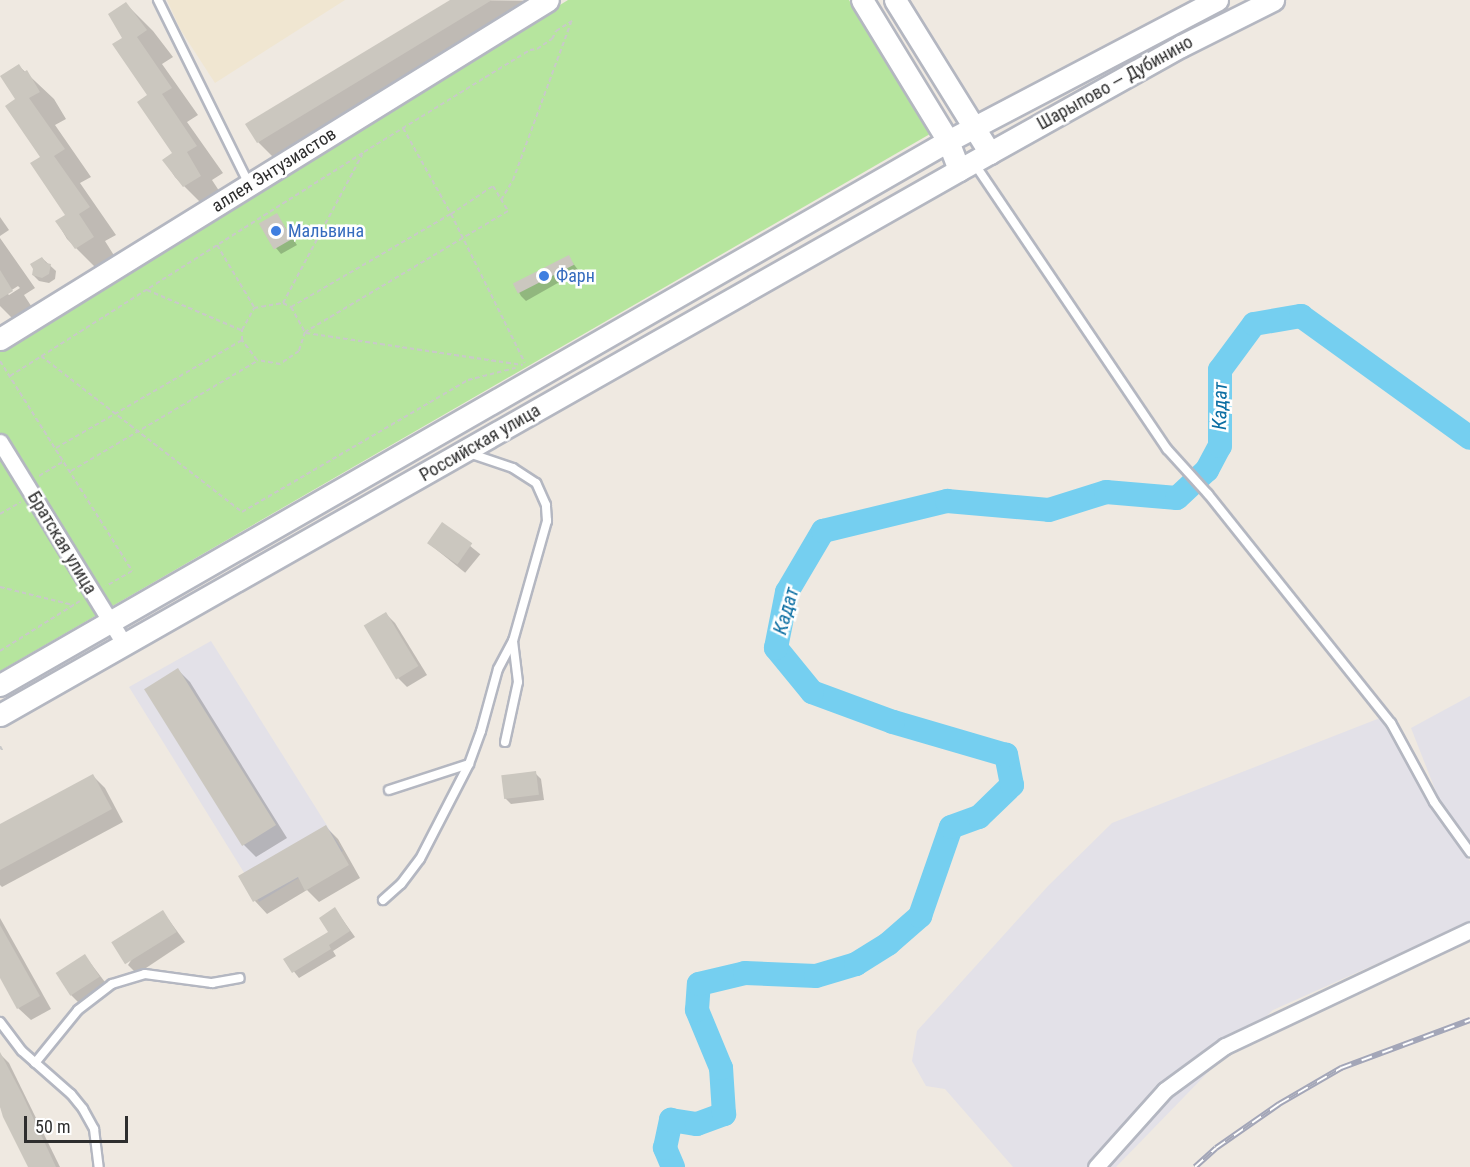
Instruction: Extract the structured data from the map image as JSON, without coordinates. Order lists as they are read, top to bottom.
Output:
{
  "streets": {
    "main road": ["Шарыпово — Дубинино", "аллея Энтузиастов", "Российская улица"],
    "street": ["Братская улица"]
  },
  "crossings": [
    ["Шарыпово — Дубинино", "Российская улица"],
    ["Российская улица", "Братская улица"]
  ],
  "water": ["Кадат"],
  "places": ["Мальвина", "Фарн"],
  "scale_bar": "50 m"
}
